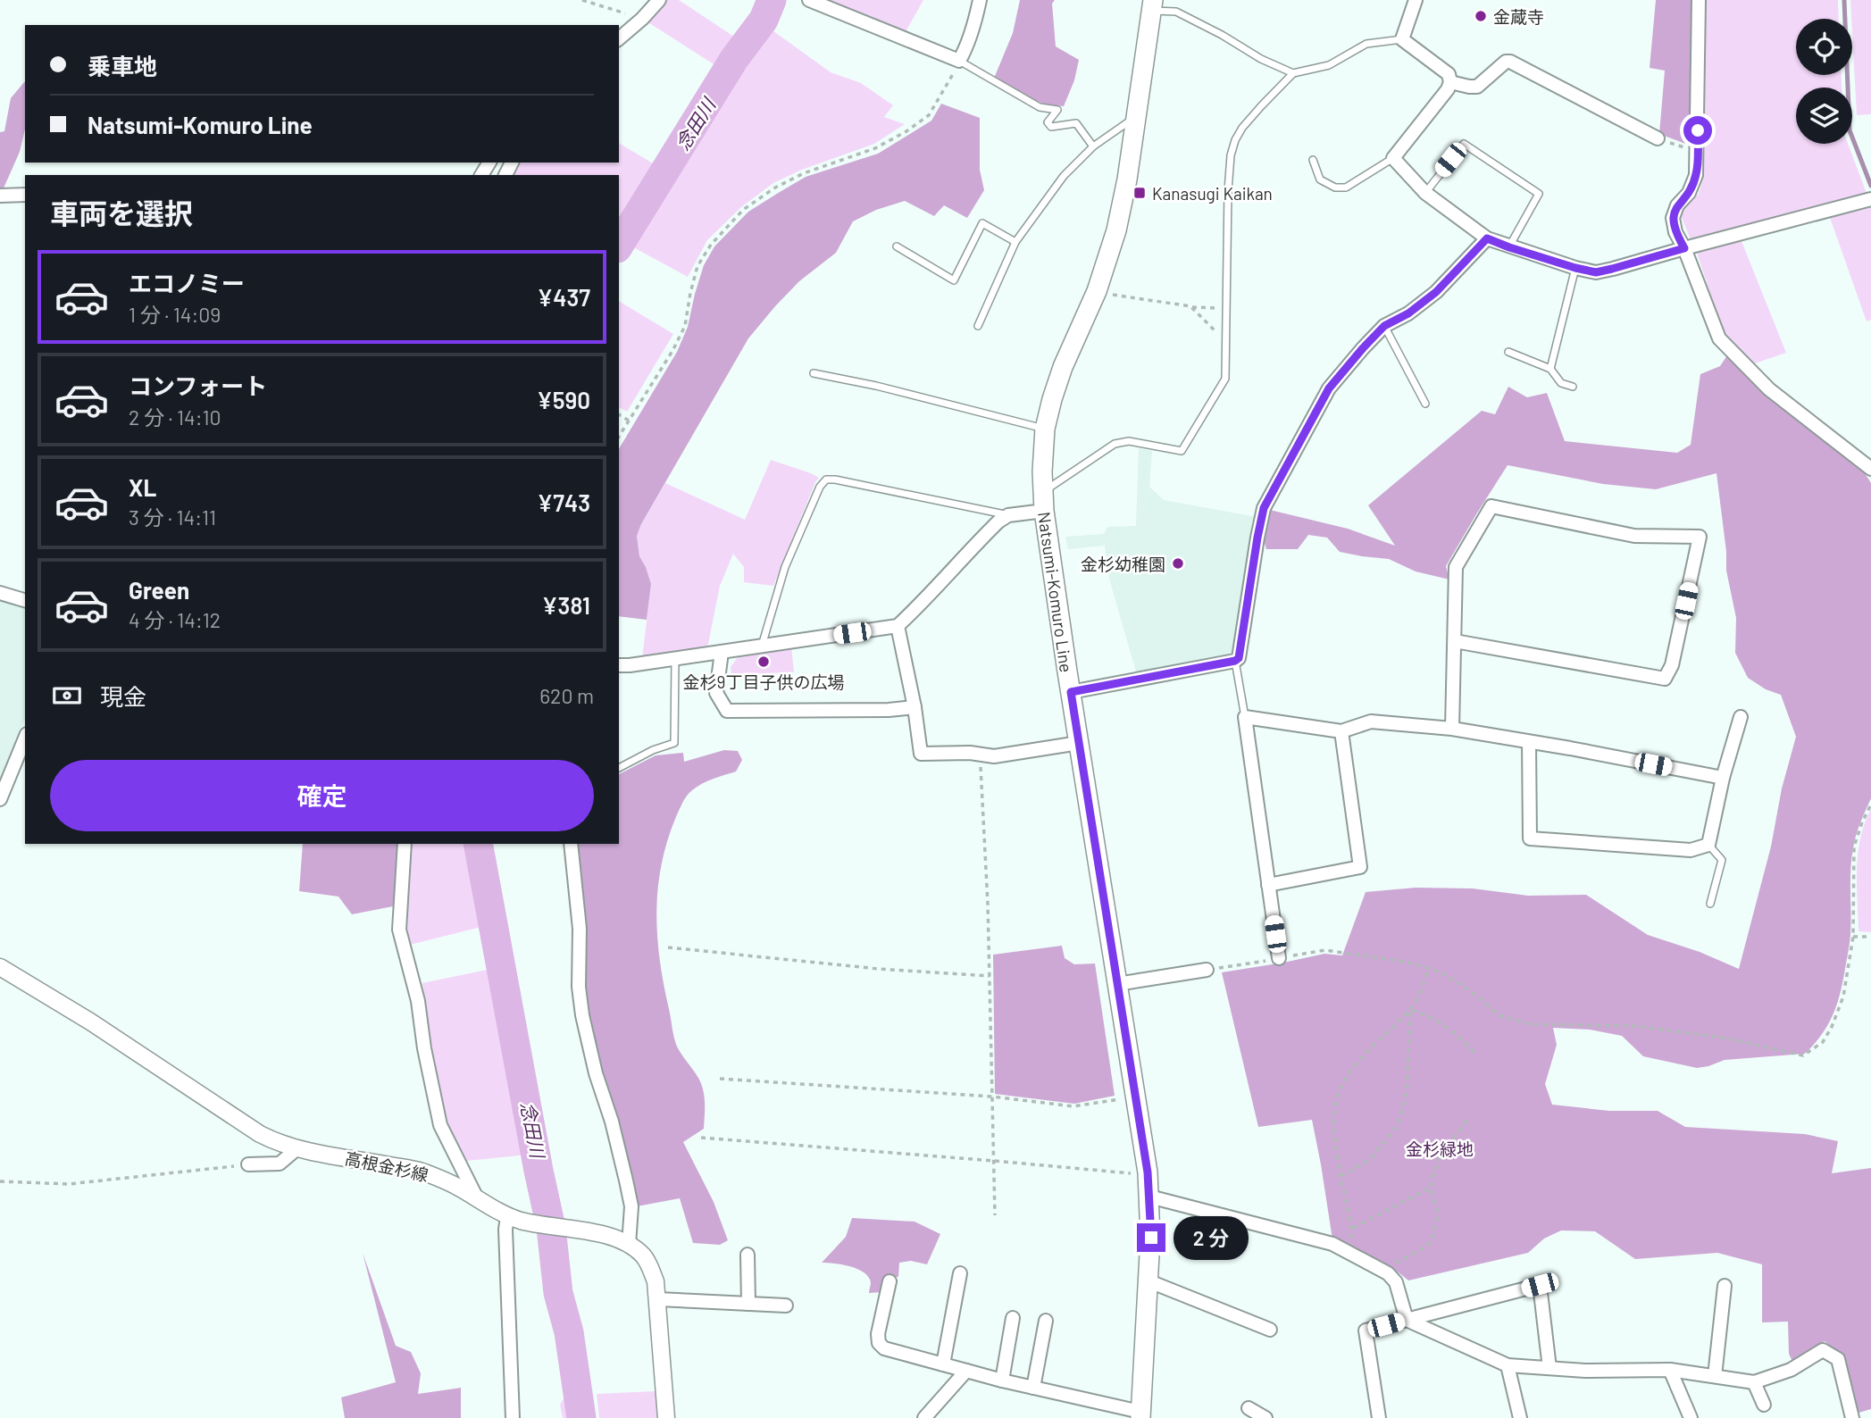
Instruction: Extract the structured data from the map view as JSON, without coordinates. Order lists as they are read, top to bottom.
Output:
{
  "streets": {
    "main road": ["Natsumi-Komuro Line"],
    "street": ["高根金杉線"]
  },
  "water": ["念田川"],
  "parks": ["金杉緑地"],
  "places": {
    "other": ["金蔵寺", "金杉幼稚園", "金杉9丁目子供の広場"],
    "transit": ["Kanasugi Kaikan"]
  },
  "page": {
    "banner": ["乗車地", "Natsumi-Komuro Line"],
    "heading": "車両を選択",
    "list": [
      {
        "name": "エコノミー",
        "note": "1 分 · 14:09",
        "value": "¥437"
      },
      {
        "name": "コンフォート",
        "note": "2 分 · 14:10",
        "value": "¥590"
      },
      {
        "name": "XL",
        "note": "3 分 · 14:11",
        "value": "¥743"
      },
      {
        "name": "Green",
        "note": "4 分 · 14:12",
        "value": "¥381"
      }
    ],
    "pay": ["現金", "620 m"],
    "buttons": "確定",
    "bubble": "2 分"
  }
}
